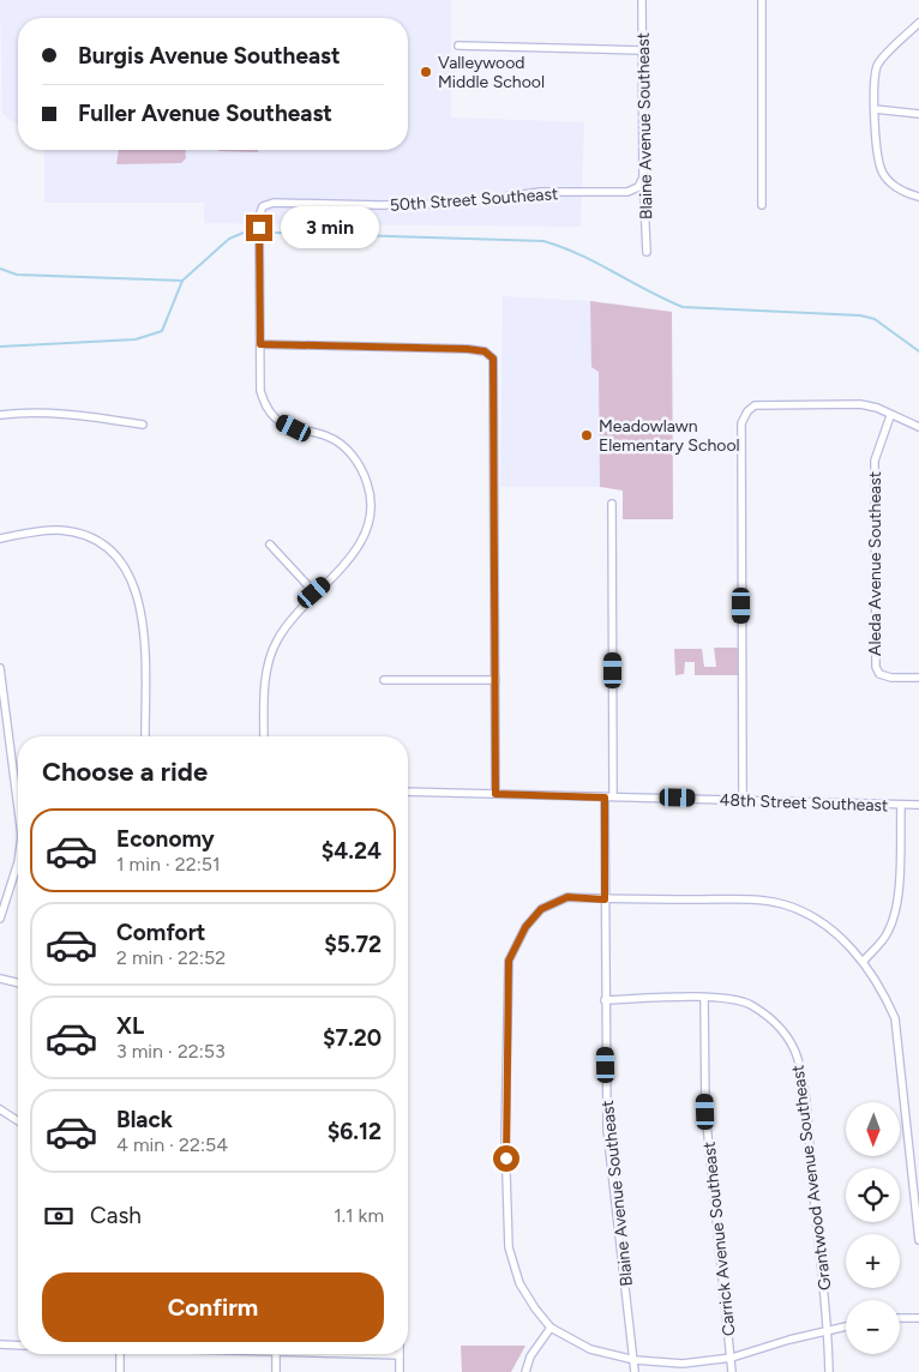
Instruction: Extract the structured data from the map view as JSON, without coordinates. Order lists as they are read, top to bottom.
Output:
{
  "streets": {
    "street": [
      "Blaine Avenue Southeast",
      "50th Street Southeast",
      "Aleda Avenue Southeast",
      "48th Street Southeast",
      "Grantwood Avenue Southeast",
      "Carrick Avenue Southeast"
    ]
  },
  "crossings": [
    ["Blaine Avenue Southeast", "50th Street Southeast"],
    ["Blaine Avenue Southeast", "48th Street Southeast"],
    ["Blaine Avenue Southeast", "Grantwood Avenue Southeast"],
    ["Grantwood Avenue Southeast", "Carrick Avenue Southeast"]
  ],
  "places": ["Valleywood Middle School", "Meadowlawn Elementary School"],
  "north": "bottom",
  "page": {
    "banner": ["Burgis Avenue Southeast", "Fuller Avenue Southeast"],
    "bubble": "3 min",
    "heading": "Choose a ride",
    "list": [
      {
        "name": "Economy",
        "note": "1 min · 22:51",
        "value": "$4.24"
      },
      {
        "name": "Comfort",
        "note": "2 min · 22:52",
        "value": "$5.72"
      },
      {
        "name": "XL",
        "note": "3 min · 22:53",
        "value": "$7.20"
      },
      {
        "name": "Black",
        "note": "4 min · 22:54",
        "value": "$6.12"
      }
    ],
    "map_buttons": ["+", "−"],
    "pay": ["Cash", "1.1 km"],
    "buttons": "Confirm"
  }
}
